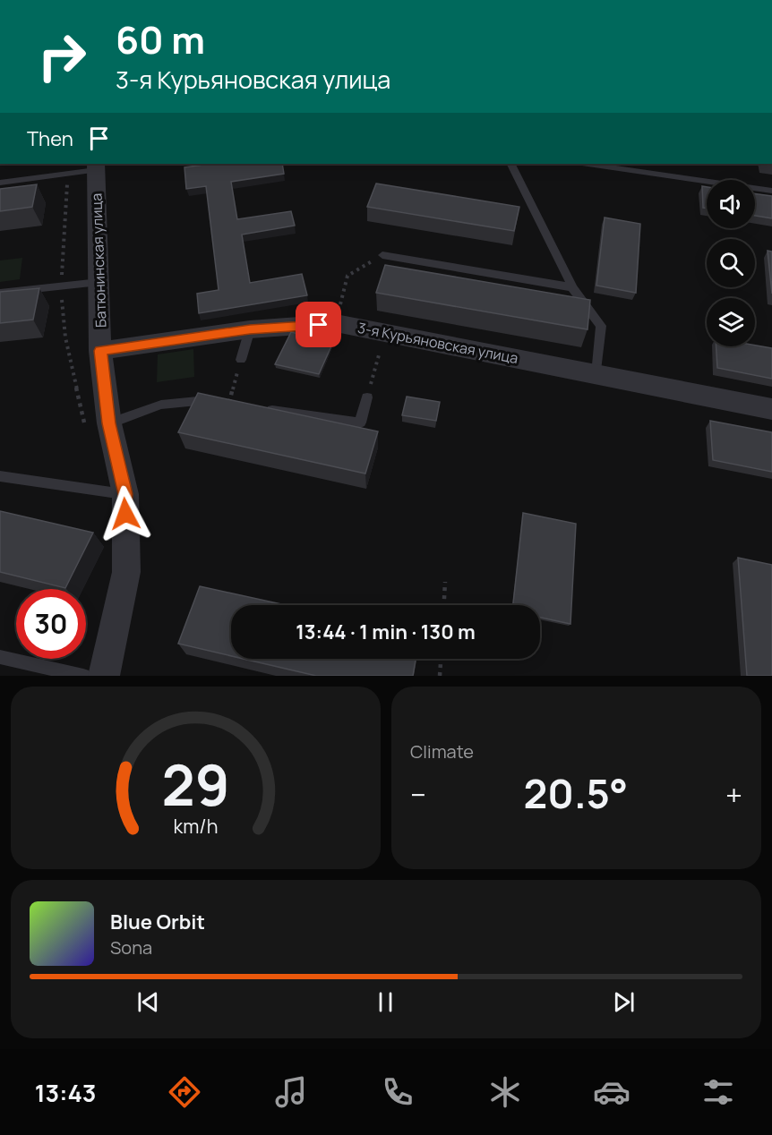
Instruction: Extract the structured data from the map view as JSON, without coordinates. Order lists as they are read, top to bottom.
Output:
{
  "streets": {
    "street": ["Батюнинская улица", "3-я Курьяновская улица"]
  },
  "crossings": [
    ["Батюнинская улица", "3-я Курьяновская улица"]
  ],
  "page": {
    "turn": ["60 m", "3-я Курьяновская улица"],
    "then": "Then",
    "limit": "30",
    "trip": "13:44 · 1 min · 130 m",
    "tile": "Climate",
    "heat": ["−", "20.5°", "+"],
    "song": ["Blue Orbit", "Sona"],
    "tabs": "13:43",
    "gauge": ["29", "km/h"]
  }
}
